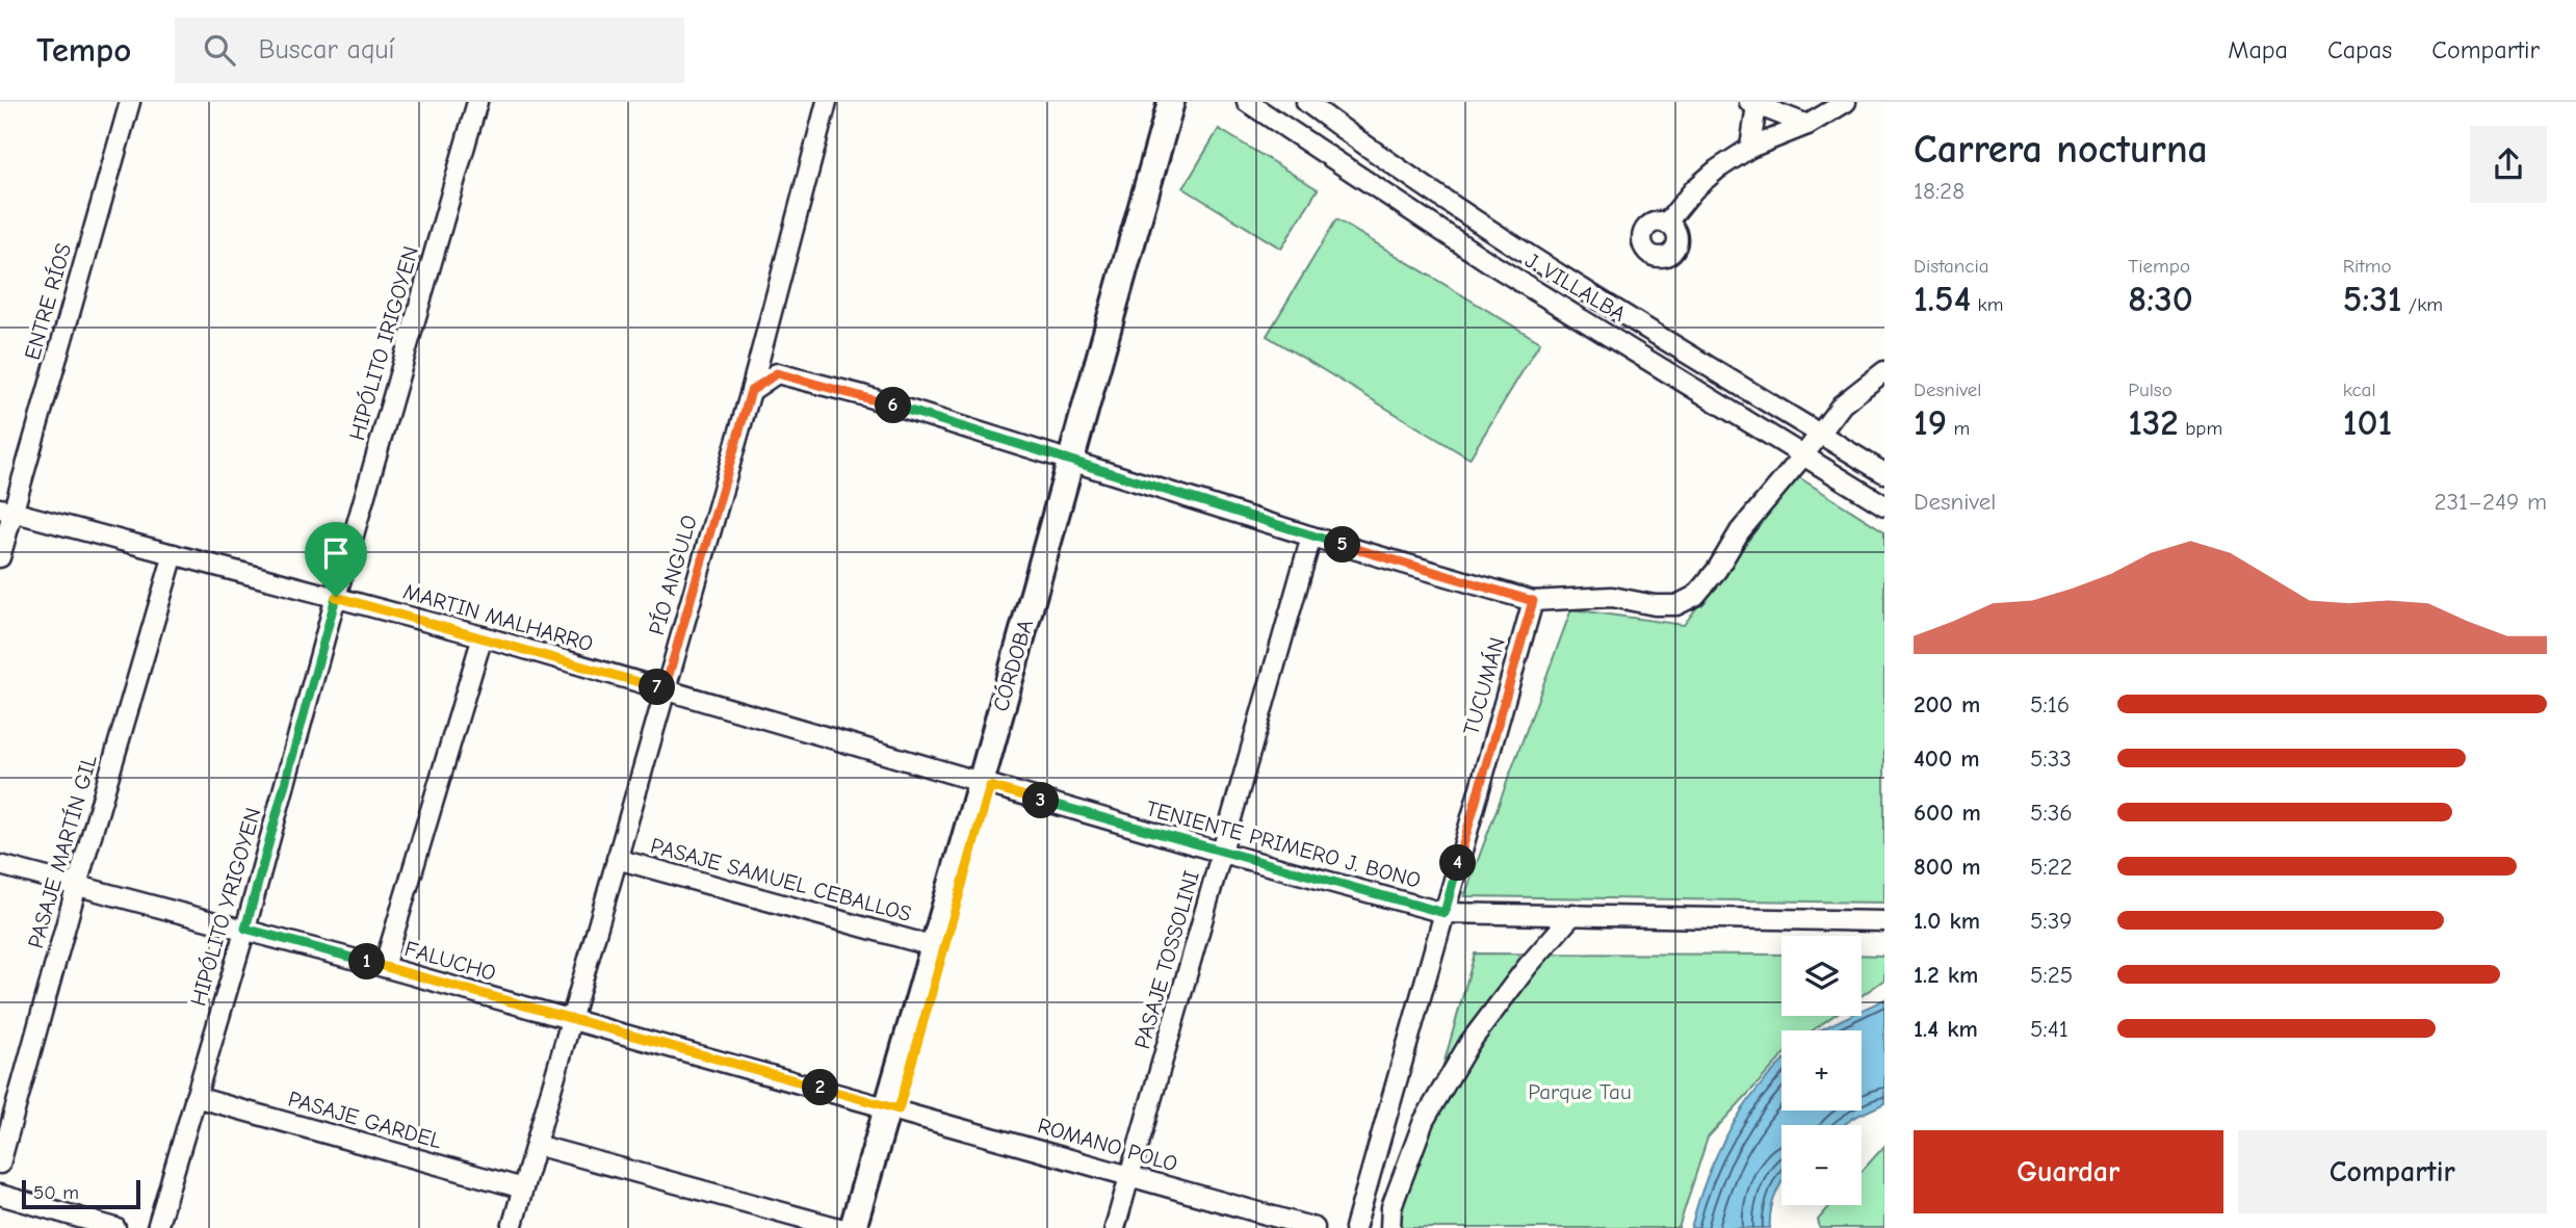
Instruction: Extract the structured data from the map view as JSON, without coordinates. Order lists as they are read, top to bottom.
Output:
{
  "streets": {
    "street": [
      "J. VILLALBA",
      "ENTRE RÍOS",
      "HIPÓLITO IRIGOYEN",
      "PÍO ANGULO",
      "MARTIN MALHARRO",
      "CÓRDOBA",
      "TUCUMÁN",
      "TENIENTE PRIMERO J. BONO",
      "PASAJE MARTÍN GIL",
      "PASAJE SAMUEL CEBALLOS",
      "HIPÓLITO YRIGOYEN",
      "PASAJE TOSSOLINI",
      "FALUCHO",
      "PASAJE GARDEL",
      "ROMANO POLO"
    ]
  },
  "crossings": [
    ["ENTRE RÍOS", "MARTIN MALHARRO"],
    ["HIPÓLITO IRIGOYEN", "MARTIN MALHARRO"],
    ["HIPÓLITO IRIGOYEN", "HIPÓLITO YRIGOYEN"],
    ["PÍO ANGULO", "MARTIN MALHARRO"],
    ["PÍO ANGULO", "PASAJE SAMUEL CEBALLOS"],
    ["PÍO ANGULO", "FALUCHO"],
    ["PÍO ANGULO", "PASAJE GARDEL"],
    ["MARTIN MALHARRO", "CÓRDOBA"],
    ["MARTIN MALHARRO", "TENIENTE PRIMERO J. BONO"],
    ["MARTIN MALHARRO", "PASAJE MARTÍN GIL"],
    ["MARTIN MALHARRO", "HIPÓLITO YRIGOYEN"],
    ["CÓRDOBA", "TENIENTE PRIMERO J. BONO"],
    ["CÓRDOBA", "PASAJE SAMUEL CEBALLOS"],
    ["CÓRDOBA", "FALUCHO"],
    ["CÓRDOBA", "ROMANO POLO"],
    ["TUCUMÁN", "TENIENTE PRIMERO J. BONO"],
    ["TENIENTE PRIMERO J. BONO", "PASAJE TOSSOLINI"],
    ["PASAJE MARTÍN GIL", "FALUCHO"],
    ["HIPÓLITO YRIGOYEN", "FALUCHO"],
    ["HIPÓLITO YRIGOYEN", "PASAJE GARDEL"],
    ["PASAJE TOSSOLINI", "ROMANO POLO"],
    ["FALUCHO", "ROMANO POLO"]
  ],
  "parks": ["Parque Tau"],
  "scale_bar": "50 m",
  "page": {
    "header": "Tempo",
    "search": "Buscar aquí",
    "nav": ["Mapa", "Capas", "Compartir"],
    "heading": ["Carrera nocturna", "18:28"],
    "stats": [
      ["Distancia", "1.54 km"],
      ["Tiempo", "8:30"],
      ["Ritmo", "5:31 /km"],
      ["Desnivel", "19 m"],
      ["Pulso", "132 bpm"],
      ["kcal", "101"]
    ],
    "pins": [
      "6",
      "5",
      "7",
      "3",
      "4",
      "1",
      "2"
    ],
    "chart": ["Desnivel", "231–249 m"],
    "list": [
      {
        "name": "200 m",
        "note": "5:16"
      },
      {
        "name": "400 m",
        "note": "5:33"
      },
      {
        "name": "600 m",
        "note": "5:36"
      },
      {
        "name": "800 m",
        "note": "5:22"
      },
      {
        "name": "1.0 km",
        "note": "5:39"
      },
      {
        "name": "1.2 km",
        "note": "5:25"
      },
      {
        "name": "1.4 km",
        "note": "5:41"
      }
    ],
    "map_buttons": ["+", "−"],
    "buttons": ["Guardar", "Compartir"],
    "scale": "50 m"
  }
}
